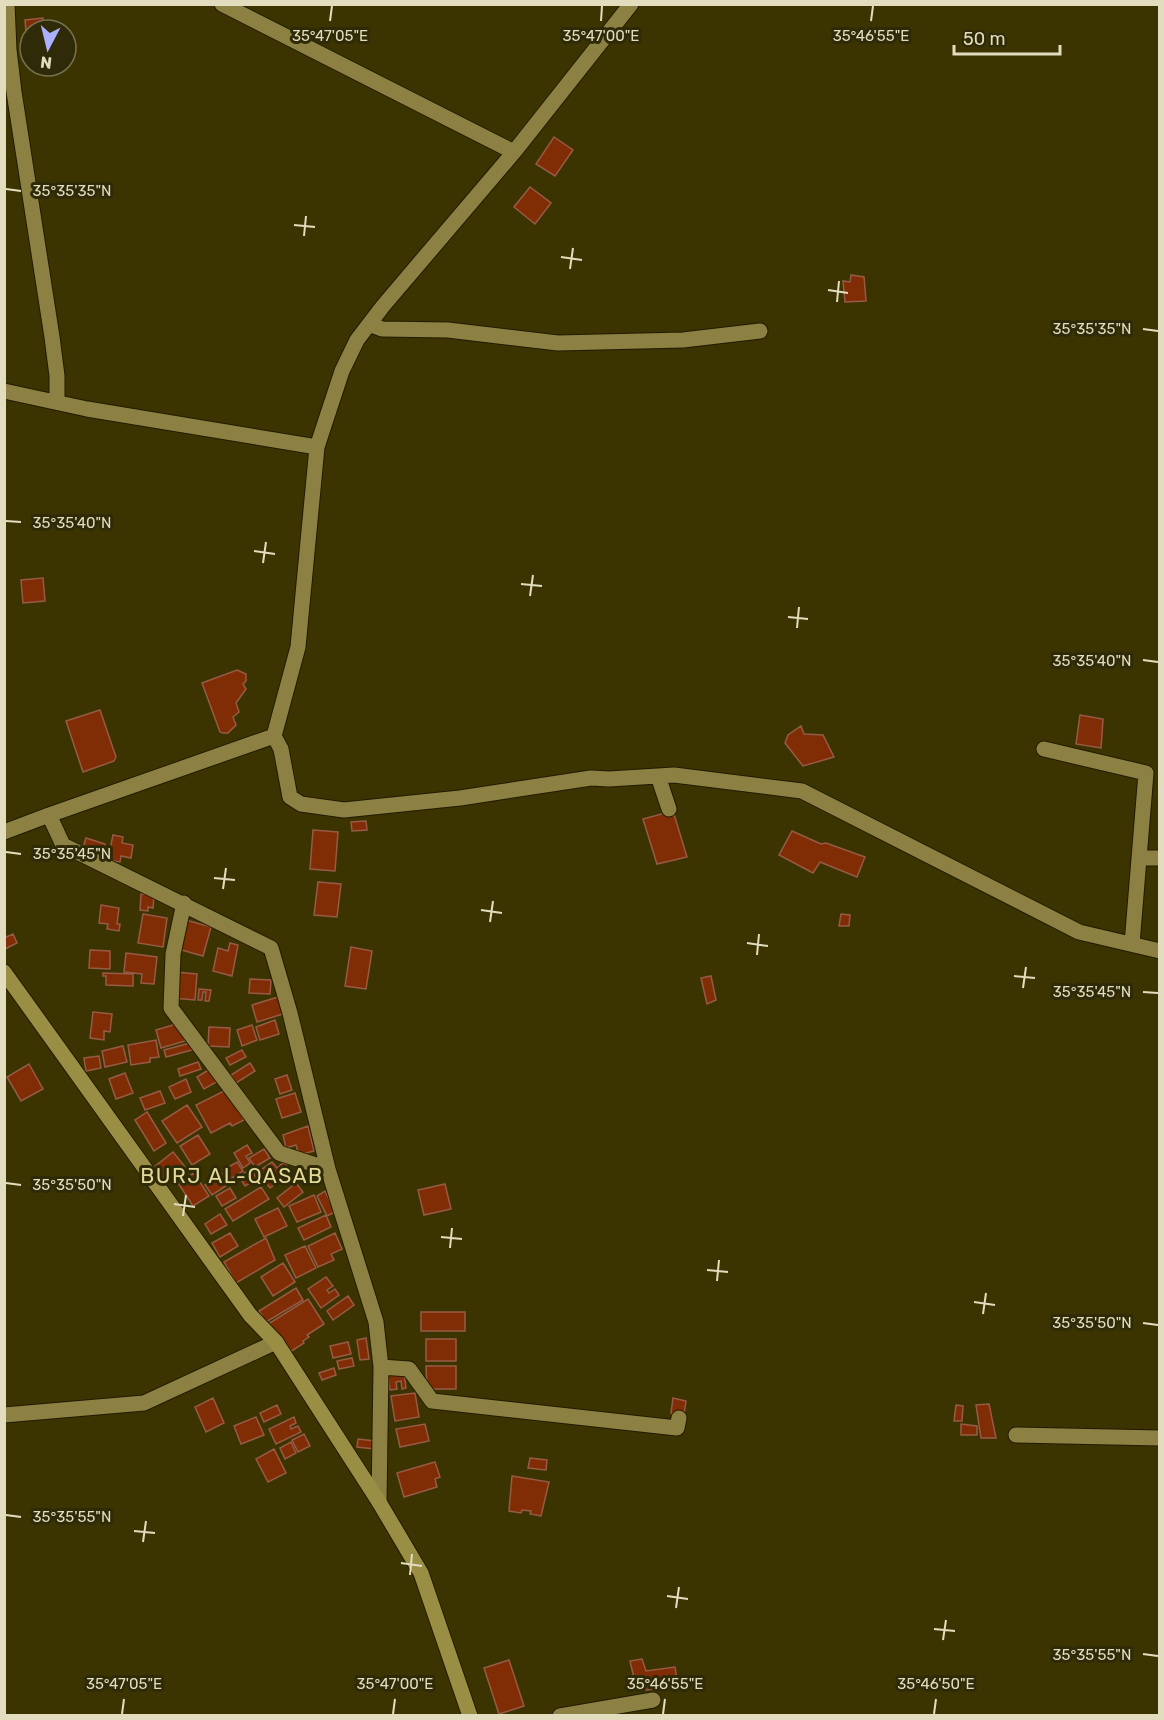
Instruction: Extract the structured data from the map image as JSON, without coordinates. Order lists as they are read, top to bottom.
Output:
{
  "districts": ["BURJ AL-QASAB"],
  "scale_bar": "50 m",
  "north": "bottom",
  "coordinates": [
    "35°47'05\"E",
    "35°47'00\"E",
    "35°46'55\"E",
    "35°35'35\"N",
    "35°35'40\"N",
    "35°35'45\"N",
    "35°35'50\"N",
    "35°35'55\"N",
    "35°46'50\"E"
  ]
}
